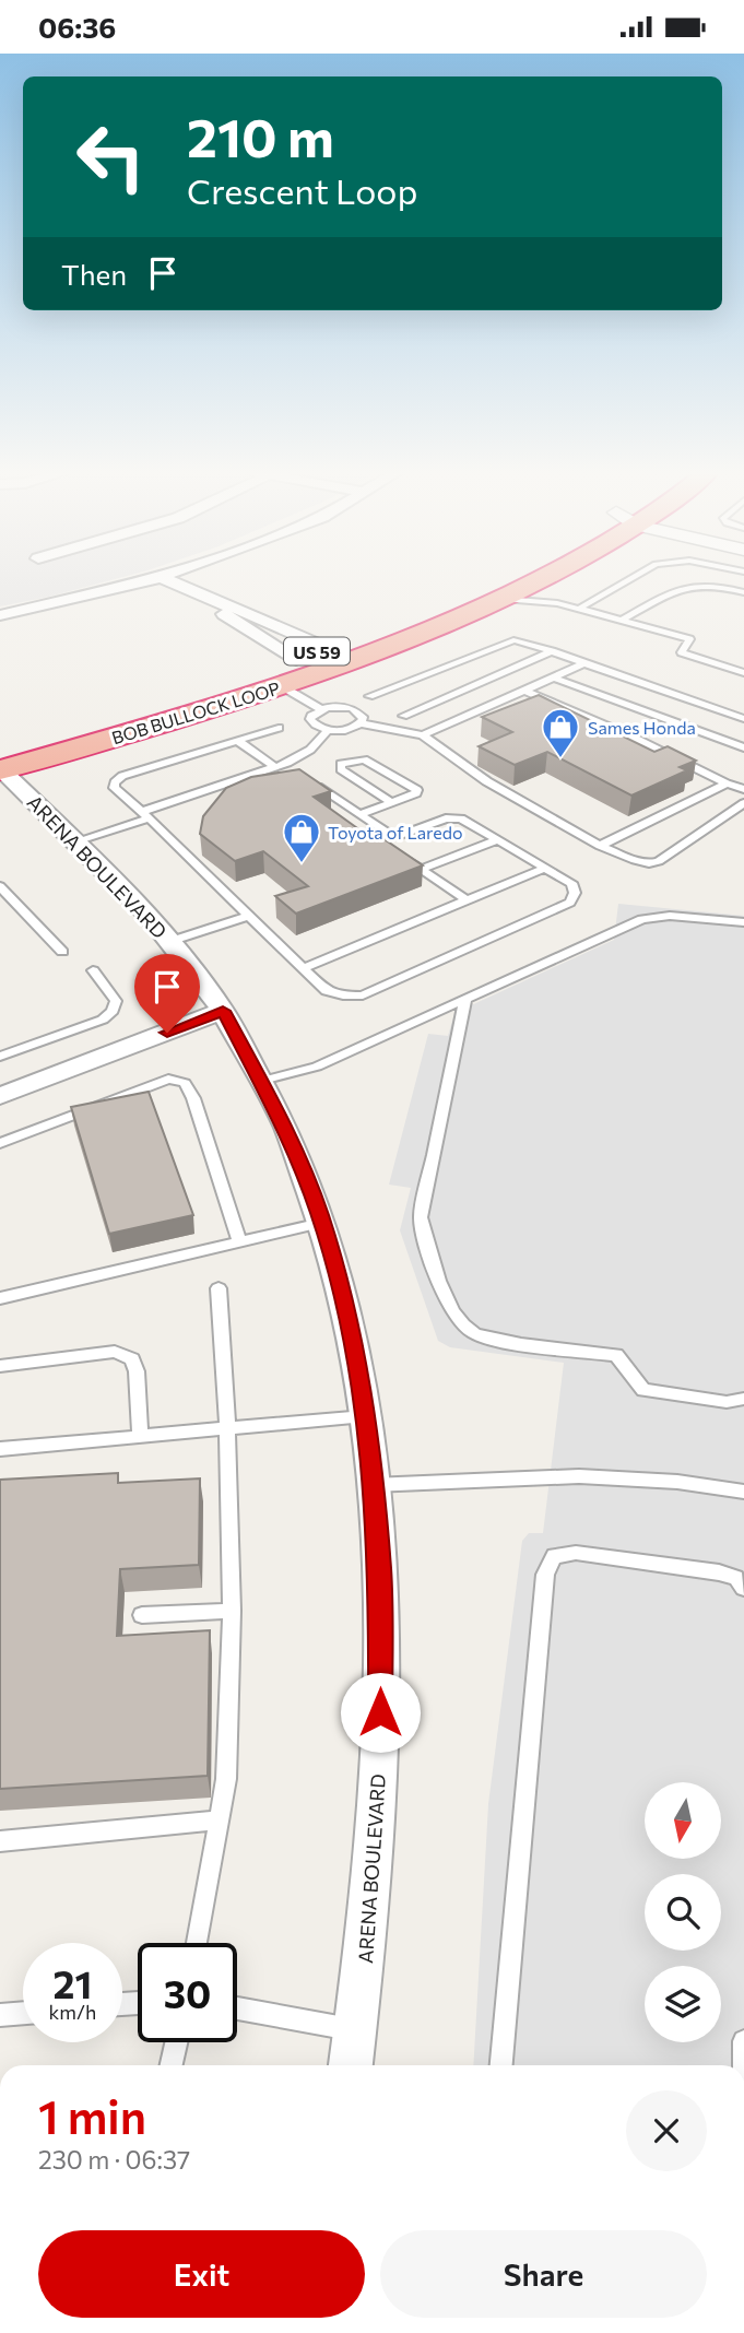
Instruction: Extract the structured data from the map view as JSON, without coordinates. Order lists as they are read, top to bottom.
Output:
{
  "streets": {
    "highway": ["US 59", "BOB BULLOCK LOOP"],
    "street": ["ARENA BOULEVARD"]
  },
  "crossings": [
    ["BOB BULLOCK LOOP", "ARENA BOULEVARD"]
  ],
  "places": {
    "shop": ["Sames Honda", "Toyota of Laredo"]
  },
  "north": "bottom",
  "page": {
    "status": "06:36",
    "turn": ["210 m", "Crescent Loop"],
    "then": "Then",
    "speed": "21 km/h",
    "limit": "30",
    "heading": ["1 min", "230 m · 06:37"],
    "buttons": ["Exit", "Share"]
  }
}
